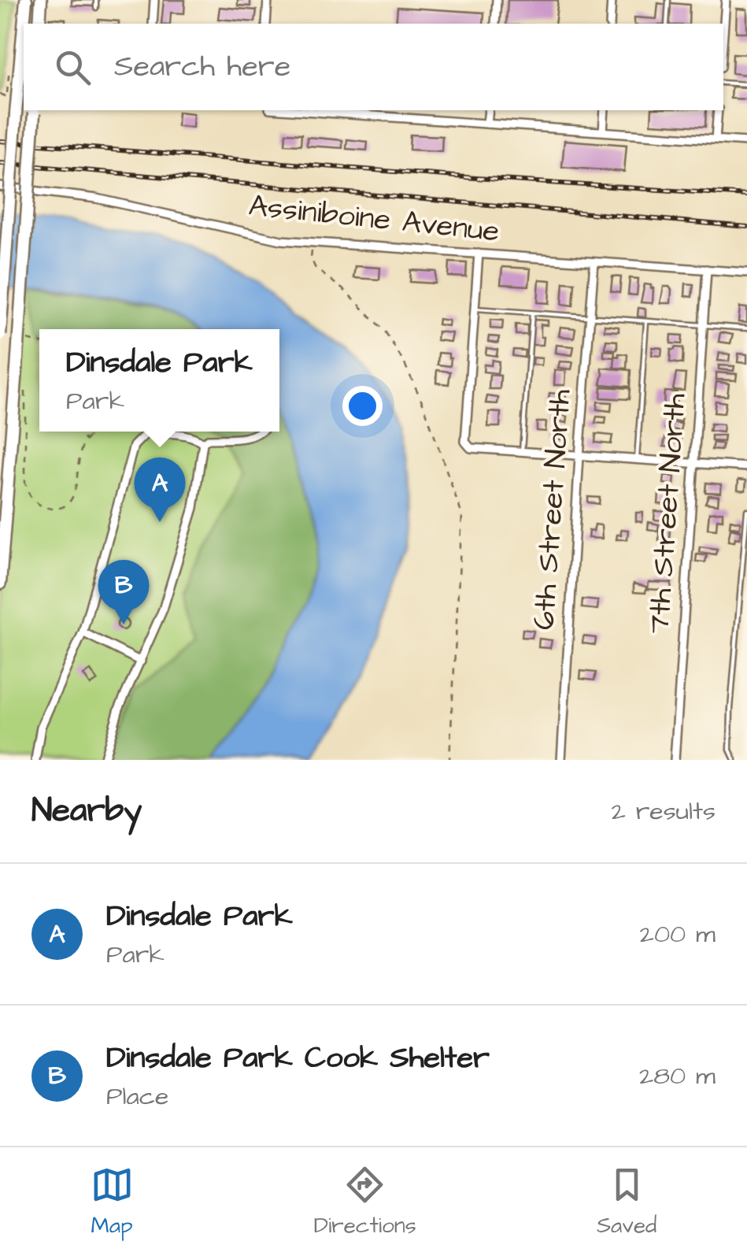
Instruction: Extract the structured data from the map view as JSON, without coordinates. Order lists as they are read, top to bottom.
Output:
{
  "streets": {
    "street": ["Assiniboine Avenue", "6th Street North", "7th Street North"]
  },
  "crossings": [
    ["Assiniboine Avenue", "6th Street North"],
    ["Assiniboine Avenue", "7th Street North"]
  ],
  "page": {
    "search": "Search here",
    "popup": ["Dinsdale Park", "Park"],
    "pins": ["A", "B"],
    "heading": ["Nearby", "2 results"],
    "list": [
      {
        "mark": "A",
        "name": "Dinsdale Park",
        "note": "Park",
        "value": "200 m"
      },
      {
        "mark": "B",
        "name": "Dinsdale Park Cook Shelter",
        "note": "Place",
        "value": "280 m"
      }
    ],
    "nav": ["Map", "Directions", "Saved"]
  }
}
